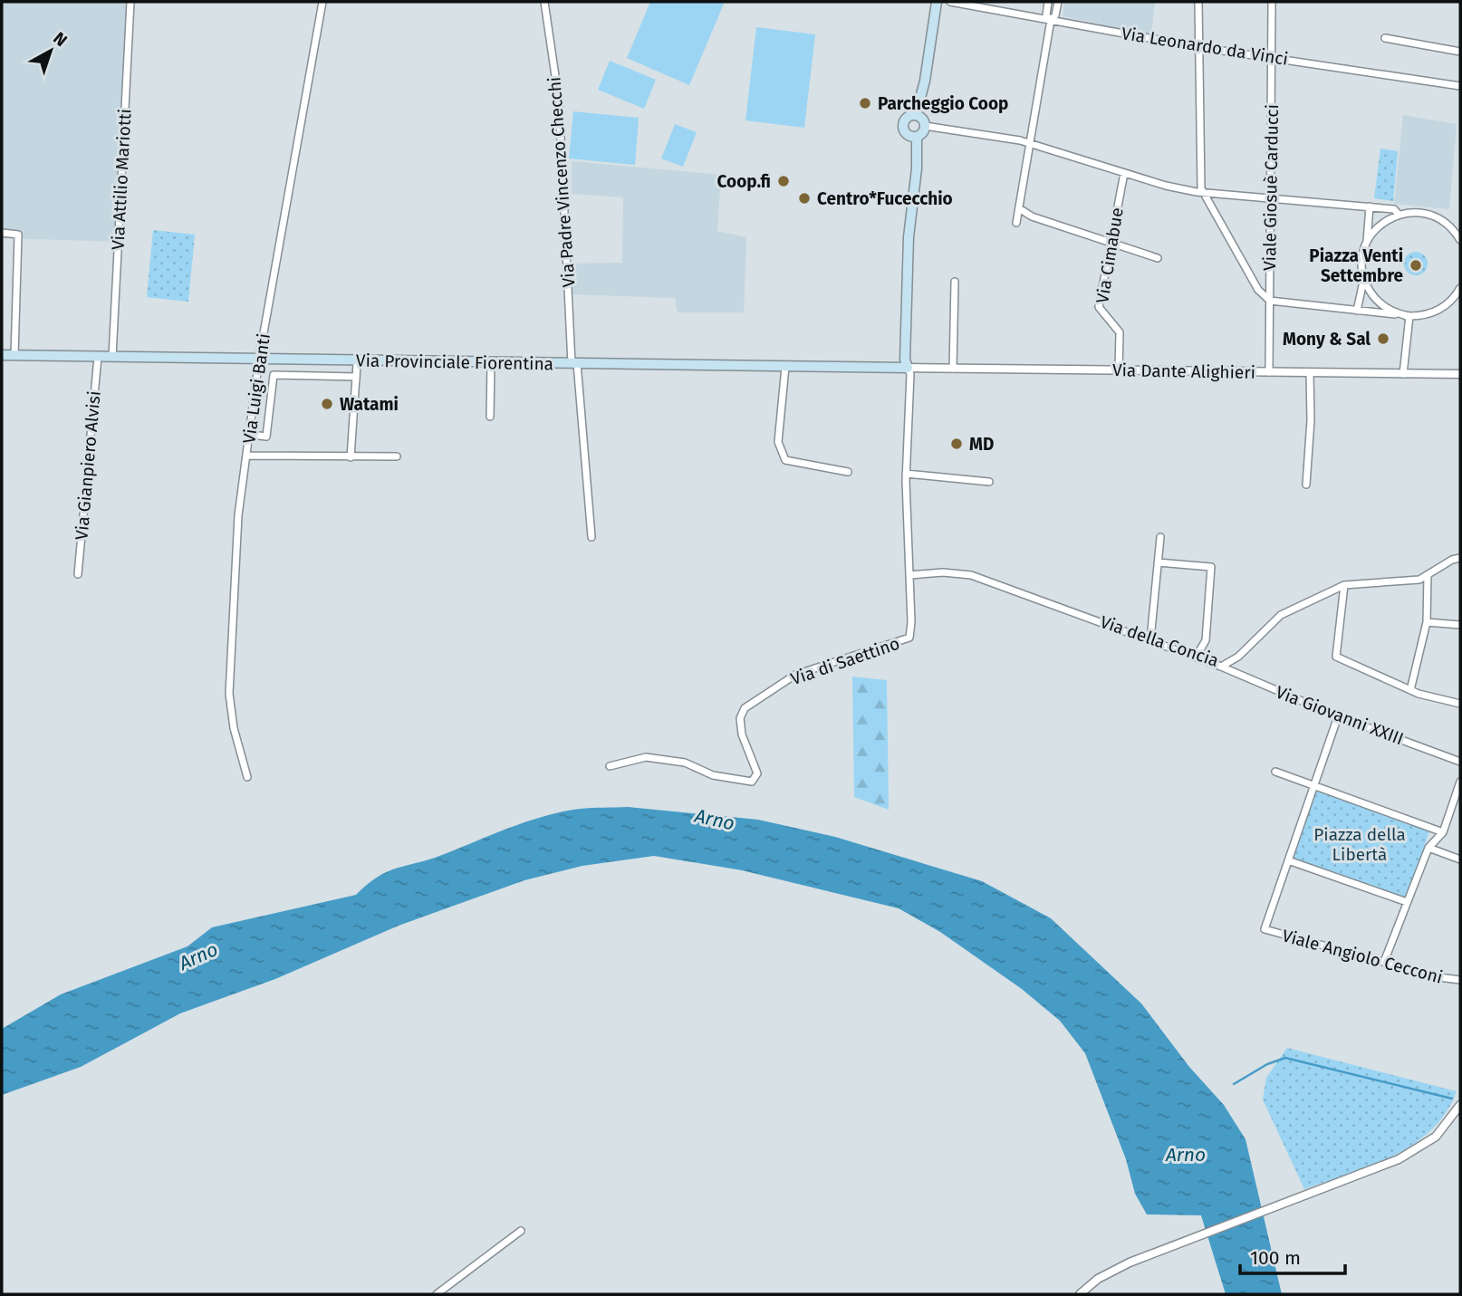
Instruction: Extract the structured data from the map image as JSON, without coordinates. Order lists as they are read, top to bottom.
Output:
{
  "streets": {
    "main road": ["Via Provinciale Fiorentina"],
    "street": [
      "Via Leonardo da Vinci",
      "Via Attilio Mariotti",
      "Via Padre Vincenzo Checchi",
      "Viale Giosuè Carducci",
      "Via Cimabue",
      "Via Dante Alighieri",
      "Via Luigi Banti",
      "Via Gianpiero Alvisi",
      "Via della Concia",
      "Via di Saettino",
      "Via Giovanni XXIII",
      "Viale Angiolo Cecconi"
    ]
  },
  "crossings": [
    ["Via Leonardo da Vinci", "Viale Giosuè Carducci"],
    ["Via Attilio Mariotti", "Via Provinciale Fiorentina"],
    ["Via Padre Vincenzo Checchi", "Via Provinciale Fiorentina"],
    ["Viale Giosuè Carducci", "Via Dante Alighieri"],
    ["Via Cimabue", "Via Dante Alighieri"],
    ["Via Provinciale Fiorentina", "Via Dante Alighieri"],
    ["Via Provinciale Fiorentina", "Via Luigi Banti"],
    ["Via Provinciale Fiorentina", "Via Gianpiero Alvisi"],
    ["Via Provinciale Fiorentina", "Via di Saettino"],
    ["Via Dante Alighieri", "Via di Saettino"],
    ["Via della Concia", "Via di Saettino"],
    ["Via della Concia", "Via Giovanni XXIII"]
  ],
  "water": ["Arno"],
  "parks": ["Piazza della Libertà"],
  "places": [
    "Parcheggio Coop",
    "Coop.fi",
    "Centro*Fucecchio",
    "Piazza Venti Settembre",
    "Mony & Sal",
    "Watami",
    "MD"
  ],
  "scale_bar": "100 m",
  "north": "top right"
}
